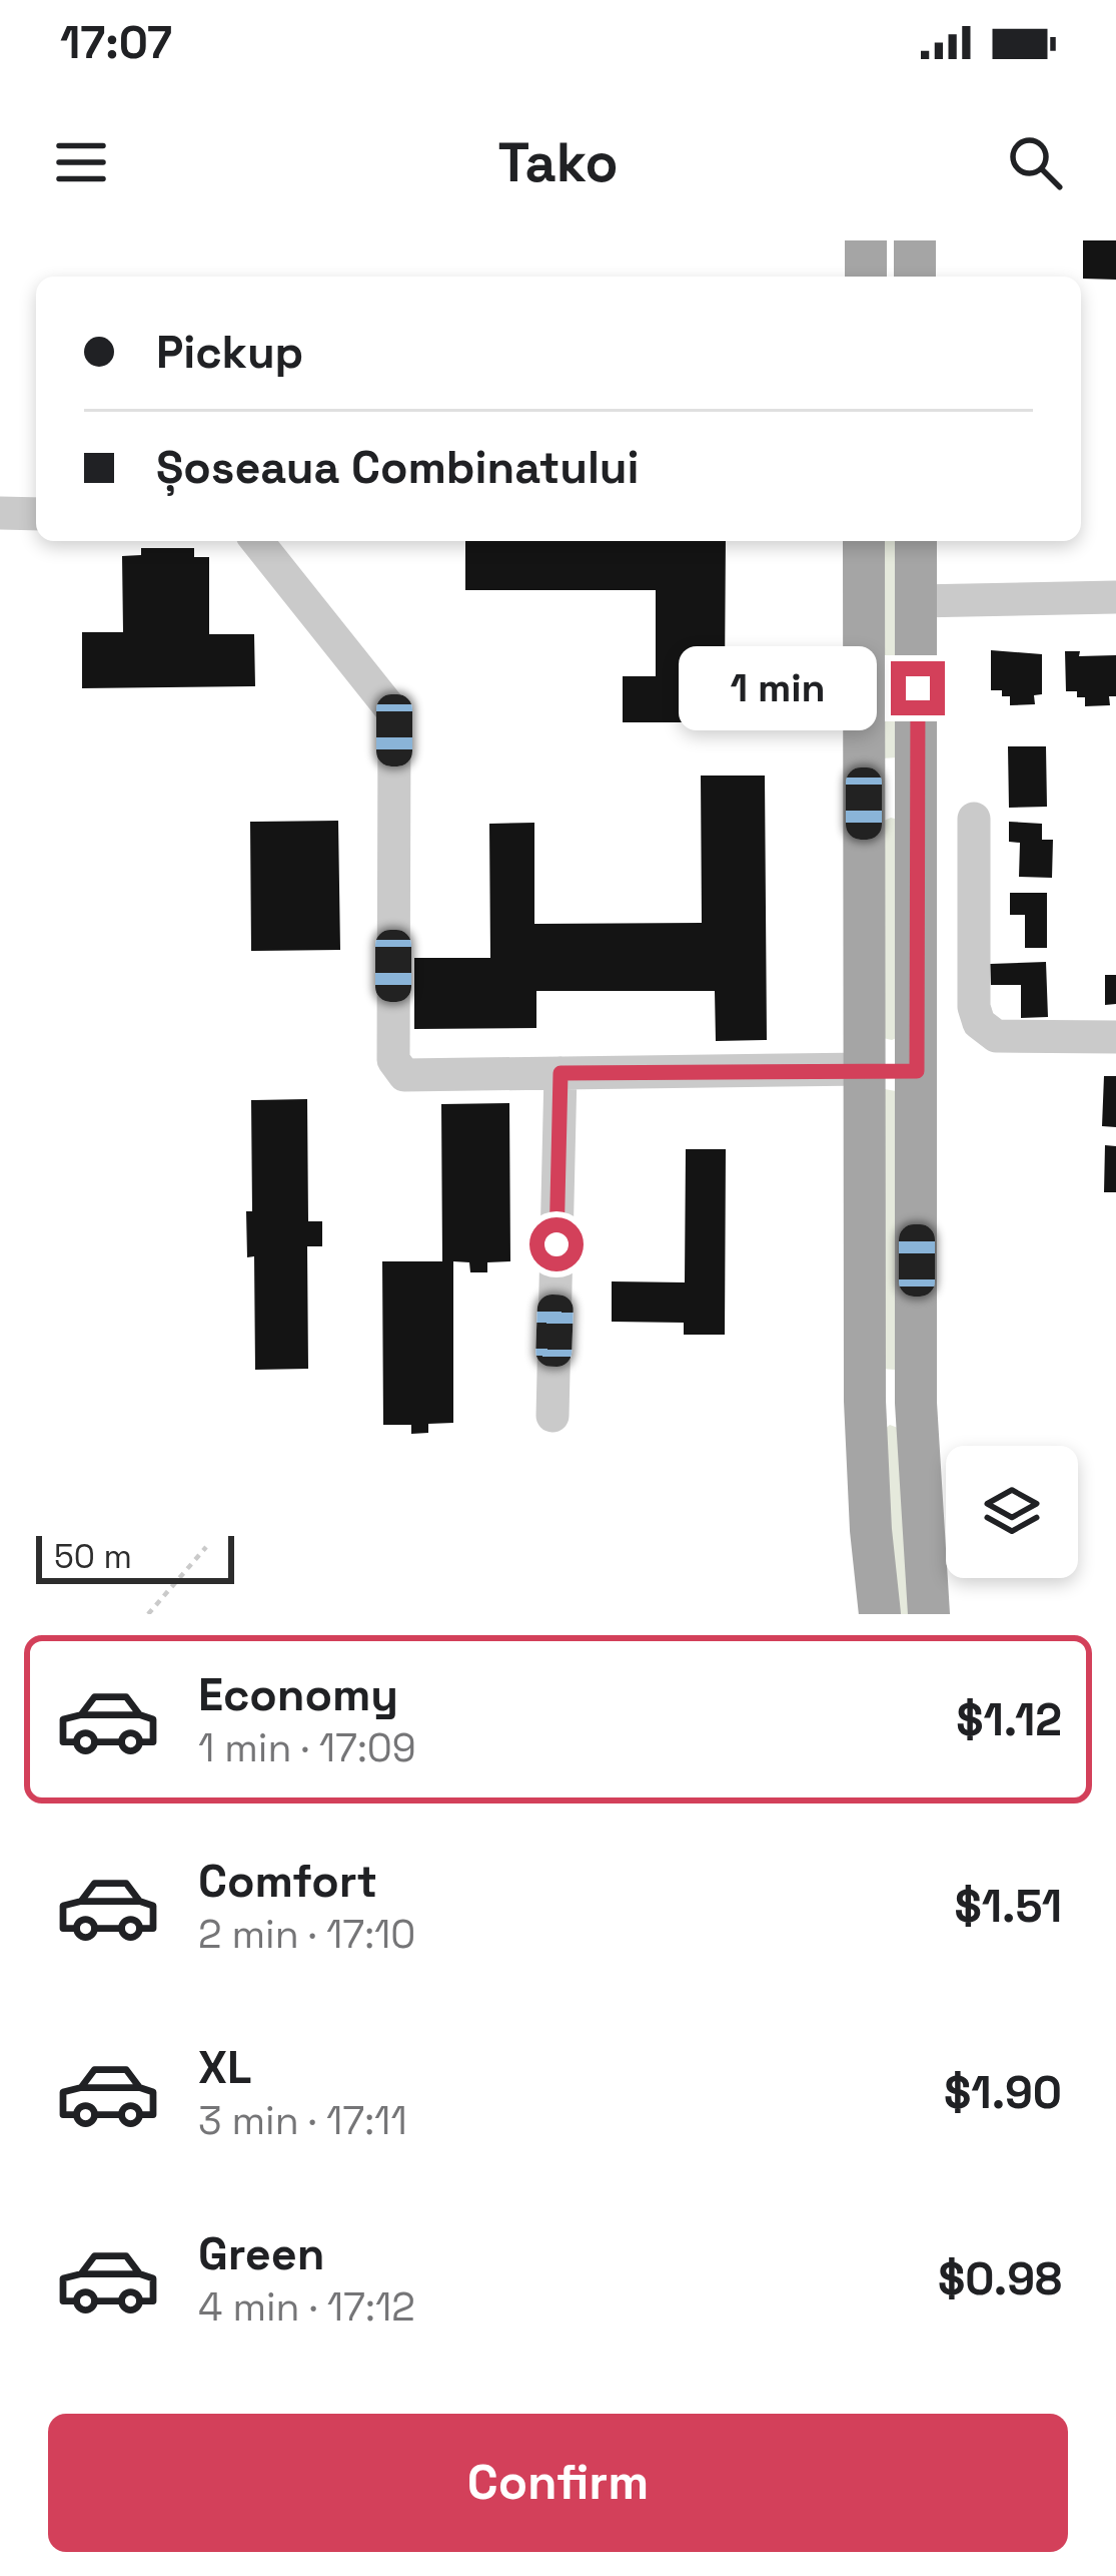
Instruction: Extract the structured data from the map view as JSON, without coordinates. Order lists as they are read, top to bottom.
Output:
{
  "scale_bar": "50 m",
  "page": {
    "status": "17:07",
    "header": "Tako",
    "banner": ["Pickup", "Șoseaua Combinatului"],
    "bubble": "1 min",
    "scale": "50 m",
    "list": [
      {
        "name": "Economy",
        "note": "1 min · 17:09",
        "value": "$1.12"
      },
      {
        "name": "Comfort",
        "note": "2 min · 17:10",
        "value": "$1.51"
      },
      {
        "name": "XL",
        "note": "3 min · 17:11",
        "value": "$1.90"
      },
      {
        "name": "Green",
        "note": "4 min · 17:12",
        "value": "$0.98"
      }
    ],
    "buttons": "Confirm"
  }
}
